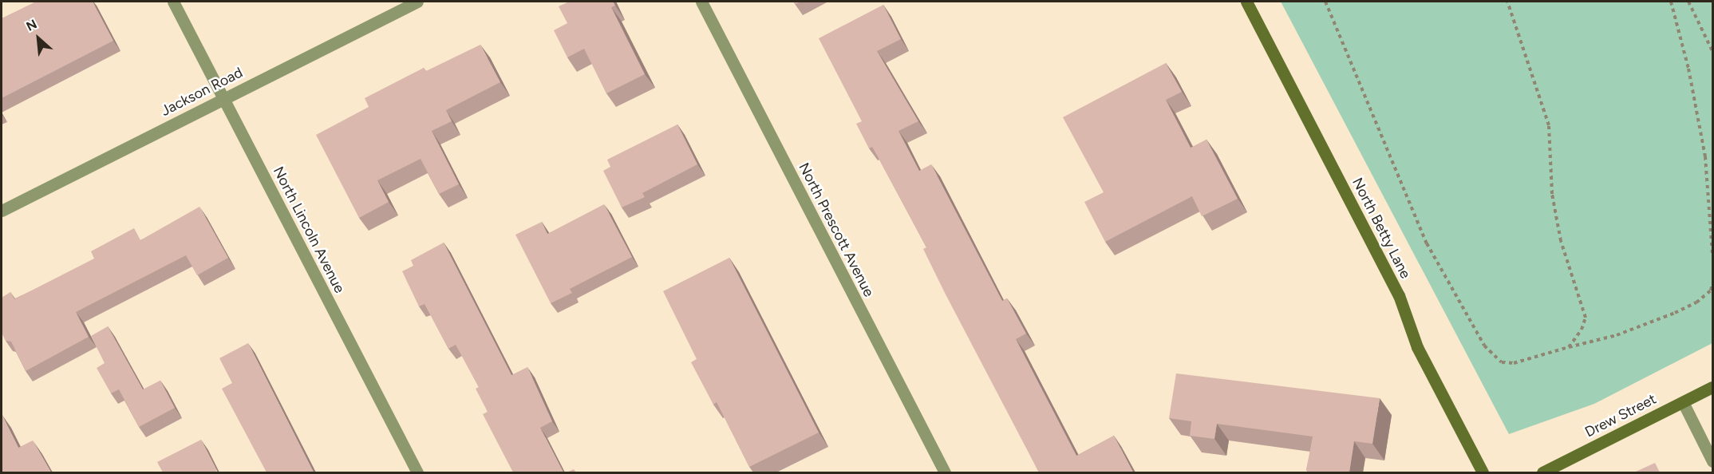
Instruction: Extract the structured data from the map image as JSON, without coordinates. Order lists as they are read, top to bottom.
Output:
{
  "streets": {
    "street": [
      "Jackson Road",
      "North Betty Lane",
      "North Lincoln Avenue",
      "North Prescott Avenue",
      "Drew Street"
    ]
  },
  "crossings": [
    ["Jackson Road", "North Lincoln Avenue"]
  ],
  "north": "top left"
}
